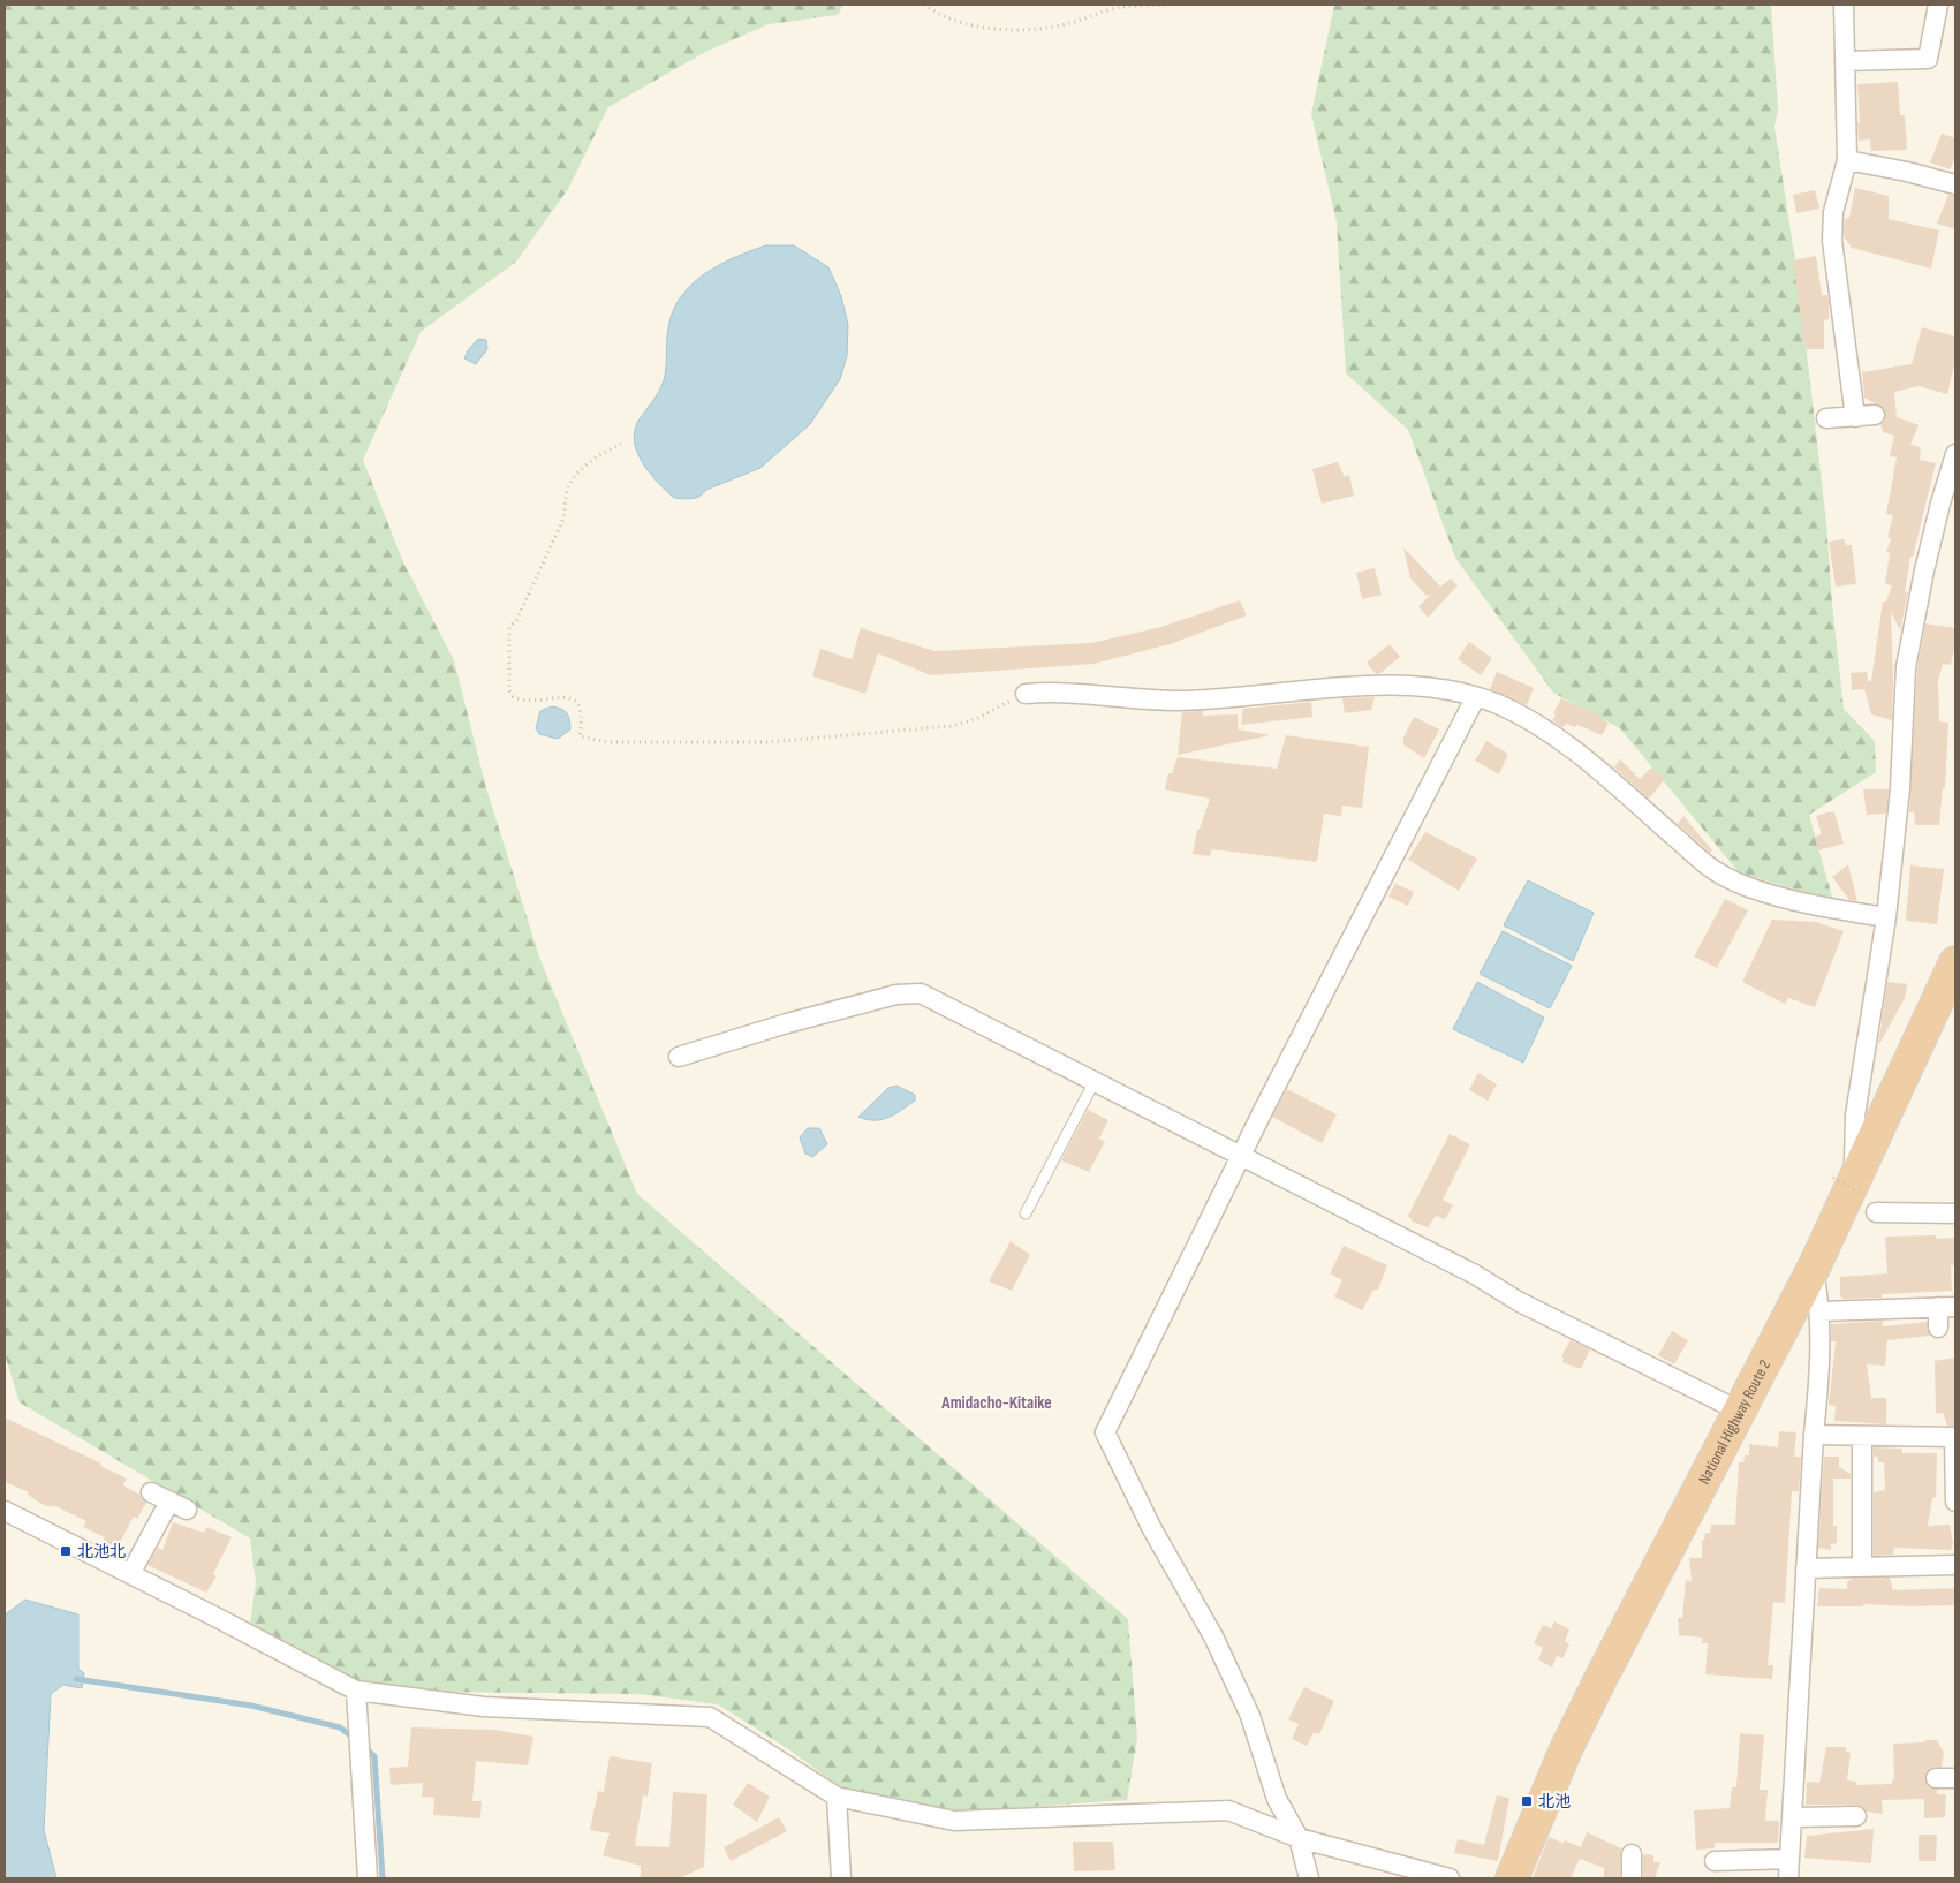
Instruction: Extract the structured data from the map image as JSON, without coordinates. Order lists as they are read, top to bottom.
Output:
{
  "streets": {
    "highway": ["National Highway Route 2"]
  },
  "districts": ["Amidacho-Kitaike"],
  "places": {
    "transit": ["北池北", "北池"]
  }
}
